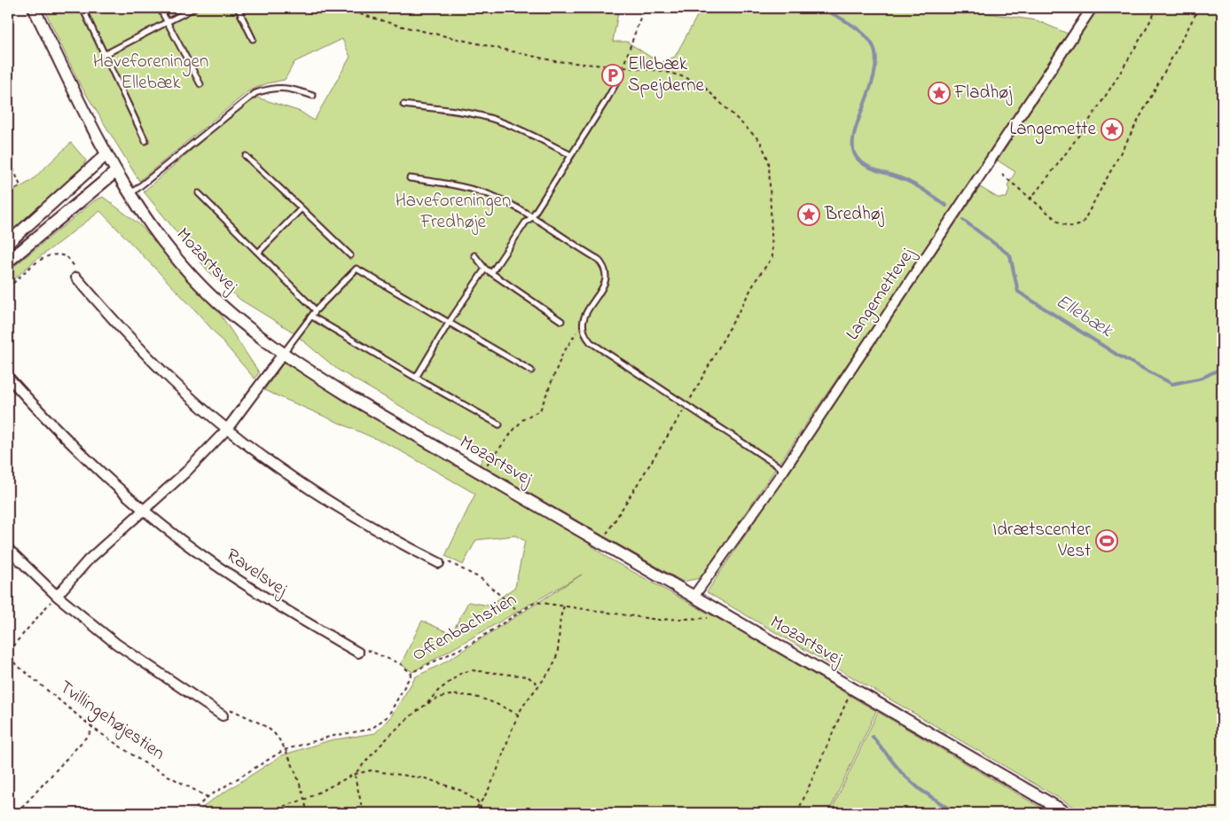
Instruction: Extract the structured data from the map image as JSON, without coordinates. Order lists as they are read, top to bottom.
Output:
{
  "streets": {
    "street": ["Mozartsvej", "Langemettevej", "Ravelsvej"],
    "path": ["Offenbachstien", "Tvillingehøjestien"]
  },
  "crossings": [
    ["Mozartsvej", "Langemettevej"],
    ["Offenbachstien", "Tvillingehøjestien"]
  ],
  "water": ["Ellebæk"],
  "parks": ["Haveforeningen Ellebæk", "Haveforeningen Fredhøje"],
  "places": {
    "parking": ["Ellebæk Spejderne"],
    "place": ["Fladhøj", "Langemette", "Bredhøj"],
    "sports": ["Idrætscenter Vest"]
  }
}
